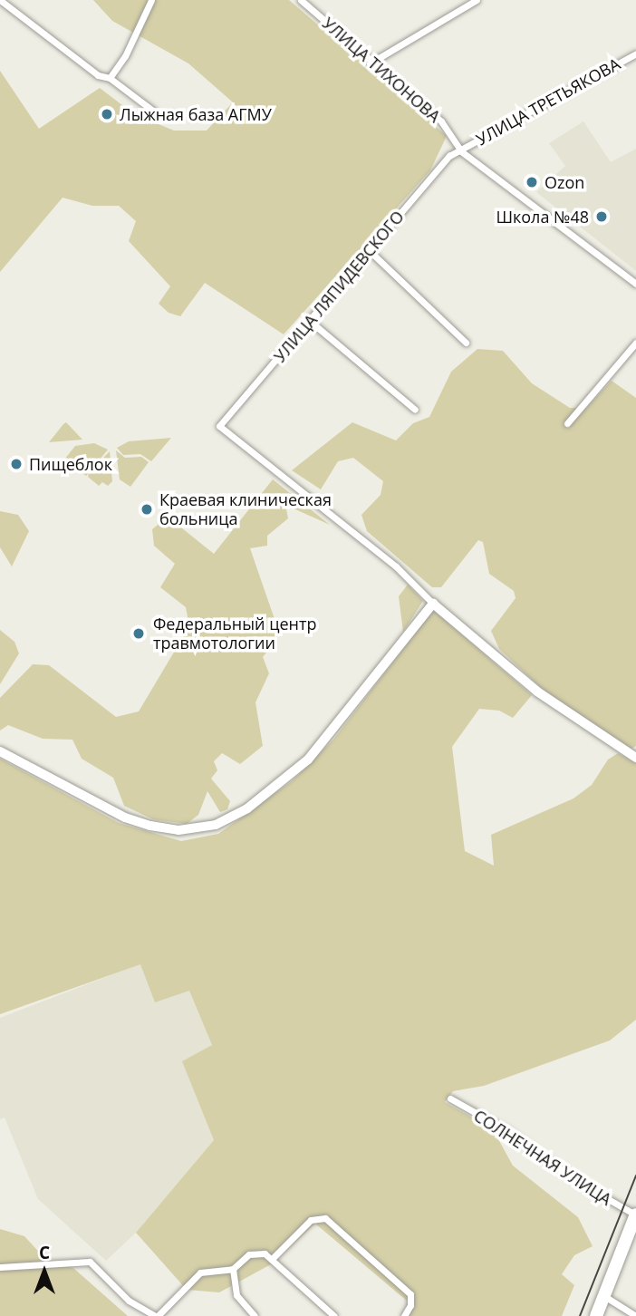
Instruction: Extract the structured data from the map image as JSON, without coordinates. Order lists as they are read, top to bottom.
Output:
{
  "streets": {
    "street": [
      "УЛИЦА ТИХОНОВА",
      "УЛИЦА ТРЕТЬЯКОВА",
      "УЛИЦА ЛЯПИДЕВСКОГО",
      "СОЛНЕЧНАЯ УЛИЦА"
    ]
  },
  "crossings": [
    ["УЛИЦА ТИХОНОВА", "УЛИЦА ТРЕТЬЯКОВА"],
    ["УЛИЦА ТИХОНОВА", "УЛИЦА ЛЯПИДЕВСКОГО"],
    ["УЛИЦА ТРЕТЬЯКОВА", "УЛИЦА ЛЯПИДЕВСКОГО"]
  ],
  "places": [
    "Лыжная база АГМУ",
    "Ozon",
    "Школа №48",
    "Пищеблок",
    "Краевая клиническая больница",
    "Федеральный центр травмотологии"
  ],
  "north": "top"
}
